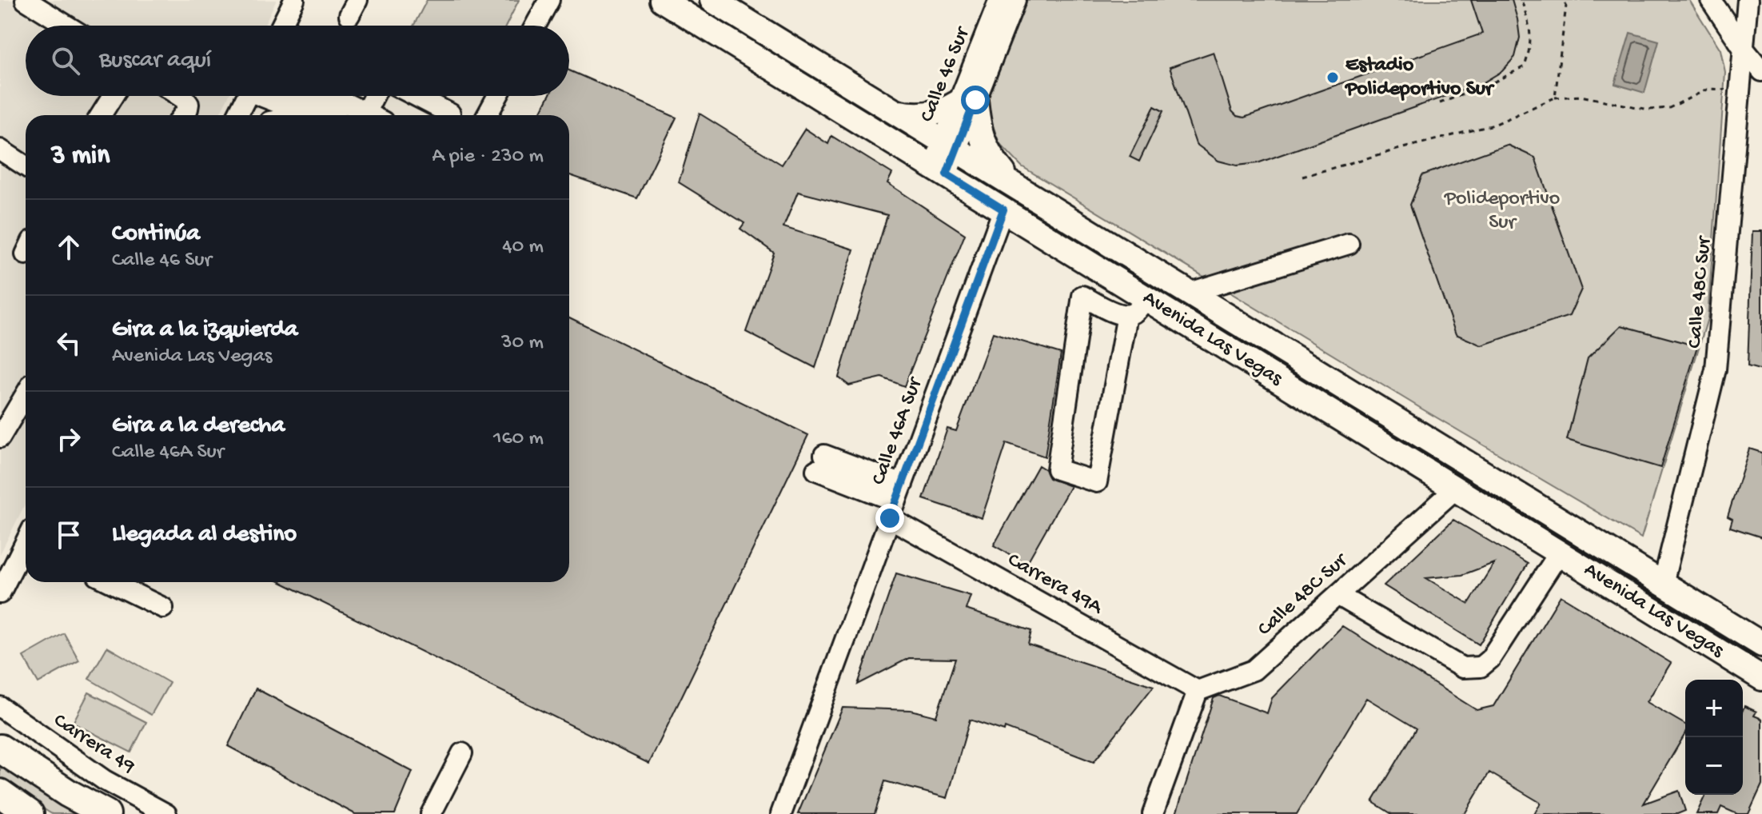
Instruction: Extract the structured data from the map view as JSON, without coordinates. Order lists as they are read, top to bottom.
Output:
{
  "streets": {
    "main road": ["Avenida Las Vegas"],
    "street": [
      "Calle 46 Sur",
      "Calle 48C Sur",
      "Calle 46A Sur",
      "Carrera 49A",
      "Carrera 49"
    ]
  },
  "crossings": [
    ["Calle 46 Sur", "Avenida Las Vegas"],
    ["Calle 48C Sur", "Avenida Las Vegas"],
    ["Calle 48C Sur", "Carrera 49A"],
    ["Avenida Las Vegas", "Calle 46A Sur"],
    ["Calle 46A Sur", "Carrera 49A"]
  ],
  "parks": ["Polideportivo Sur"],
  "places": ["Estadio Polideportivo Sur"],
  "page": {
    "search": "Buscar aquí",
    "heading": ["3 min", "A pie · 230 m"],
    "list": [
      ["Continúa", "Calle 46 Sur", "40 m"],
      ["Gira a la izquierda", "Avenida Las Vegas", "30 m"],
      ["Gira a la derecha", "Calle 46A Sur", "160 m"],
      "Llegada al destino"
    ],
    "map_buttons": ["+", "−"]
  }
}
